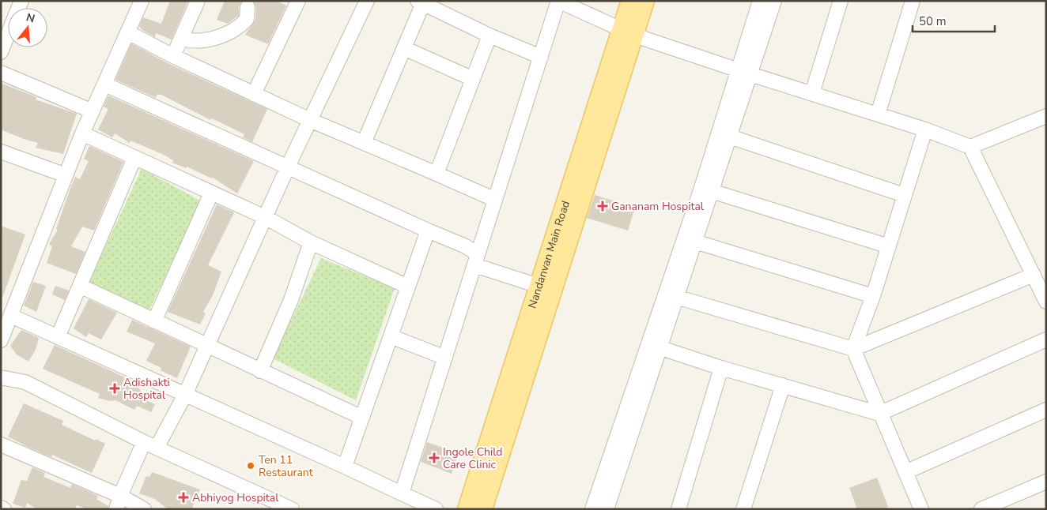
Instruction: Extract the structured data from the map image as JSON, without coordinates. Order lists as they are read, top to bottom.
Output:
{
  "streets": {
    "main road": ["Nandanvan Main Road"]
  },
  "places": {
    "health": [
      "Gananam Hospital",
      "Adishakti Hospital",
      "Ingole Child Care Clinic",
      "Abhiyog Hospital"
    ],
    "other": ["Ten 11 Restaurant"]
  },
  "scale_bar": "50 m",
  "north": "top"
}
